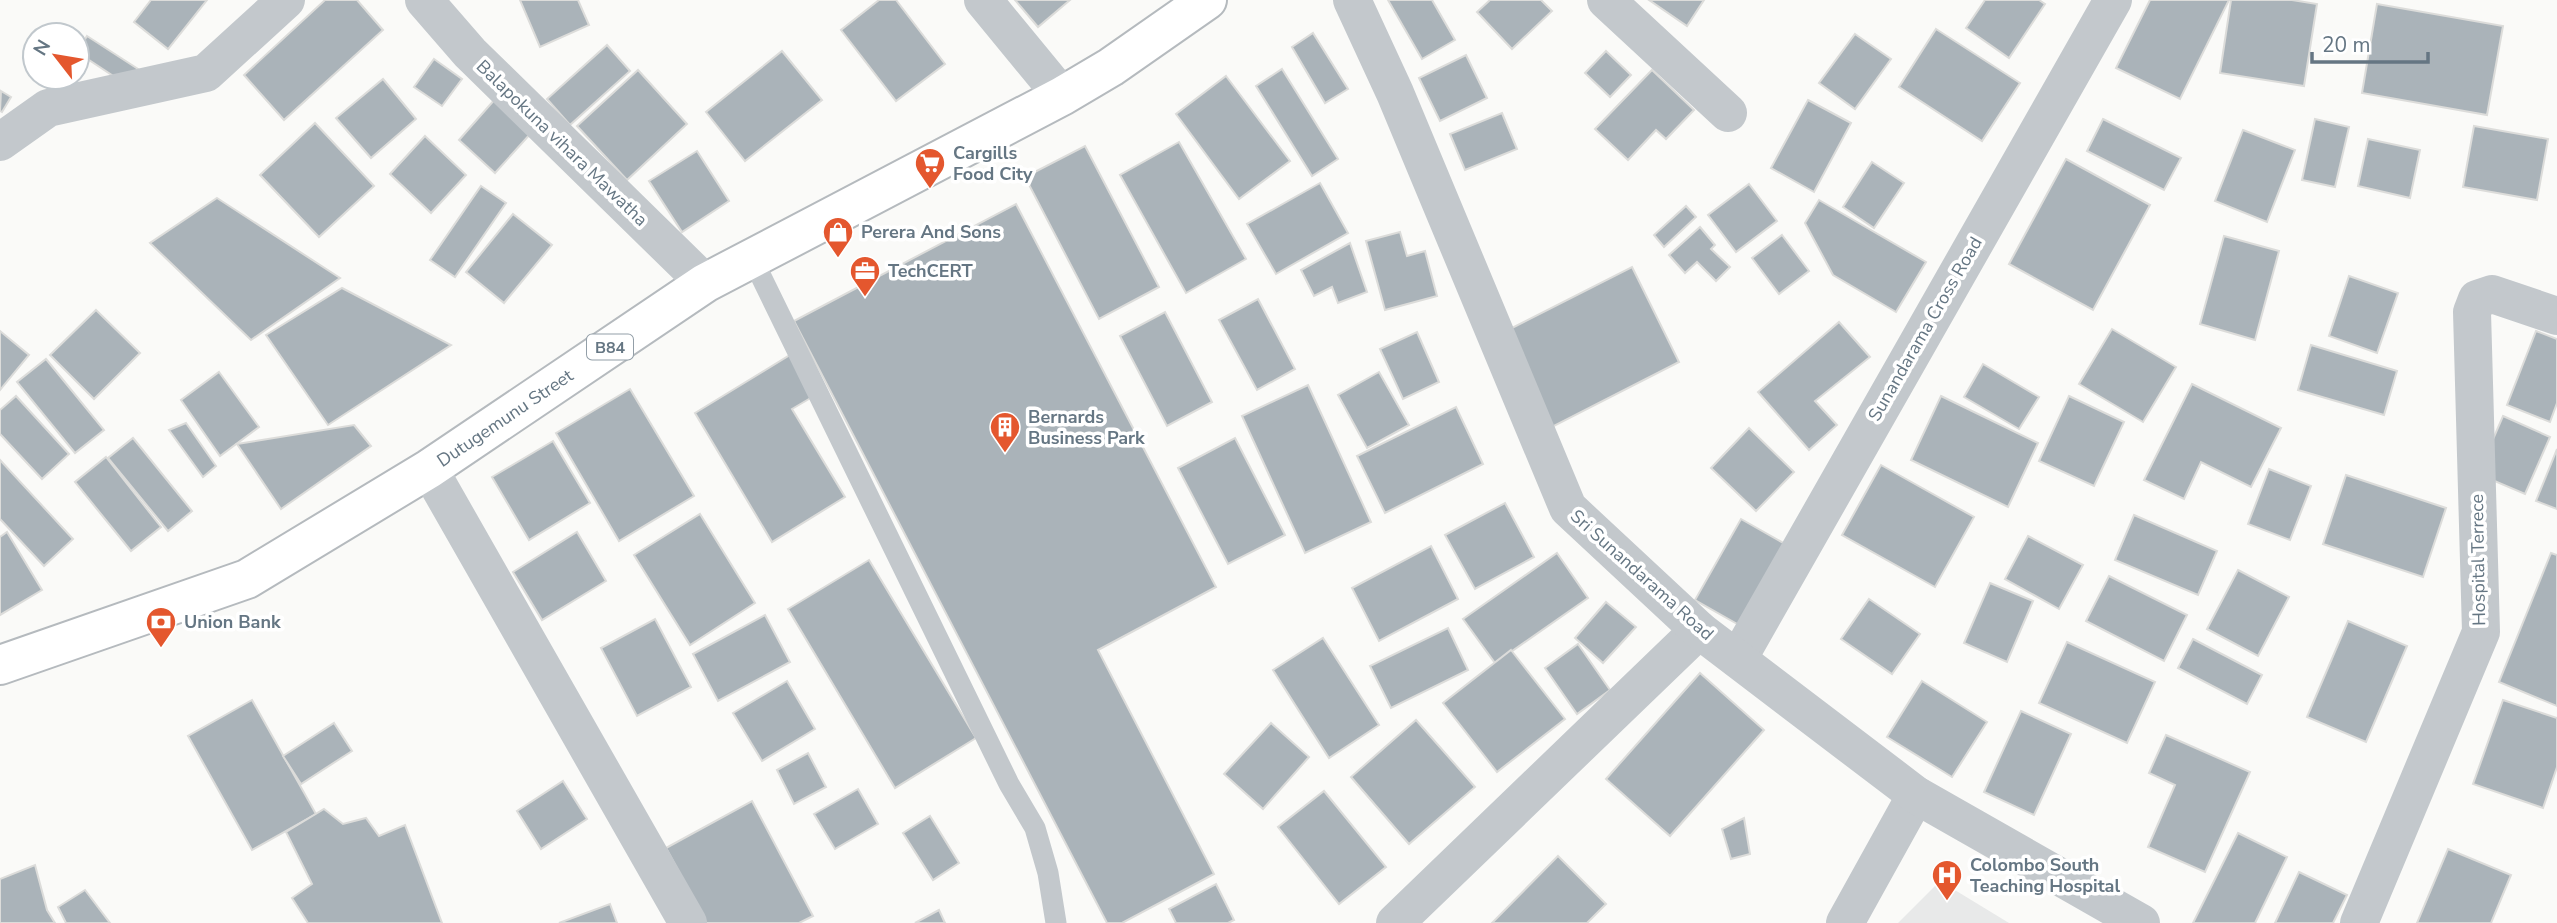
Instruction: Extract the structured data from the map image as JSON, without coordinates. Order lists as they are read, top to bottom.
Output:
{
  "streets": {
    "main road": ["B84", "Dutugemunu Street"],
    "street": [
      "Balapokuna vihara Mawatha",
      "Sunandarama Cross Road",
      "Hospital Terrece",
      "Sri Sunandarama Road"
    ]
  },
  "crossings": [
    ["Balapokuna vihara Mawatha", "Dutugemunu Street"],
    ["Sunandarama Cross Road", "Sri Sunandarama Road"]
  ],
  "places": {
    "supermarket": ["Cargills Food City"],
    "shop": ["Perera And Sons"],
    "office": ["TechCERT"],
    "building": ["Bernards Business Park"],
    "bank": ["Union Bank"],
    "hospital": ["Colombo South Teaching Hospital"]
  },
  "scale_bar": "20 m",
  "north": "top left"
}
